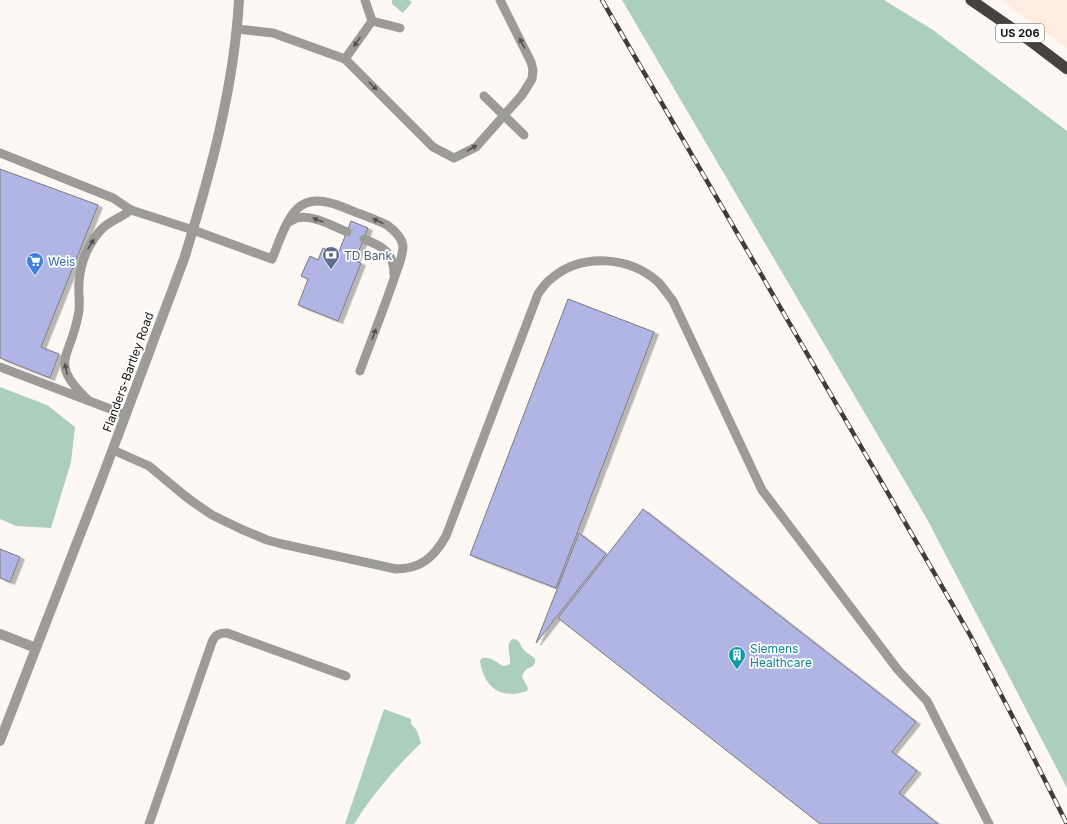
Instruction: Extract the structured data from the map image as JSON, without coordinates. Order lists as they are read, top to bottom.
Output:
{
  "streets": {
    "highway": ["US 206"],
    "street": ["Flanders-Bartley Road"]
  },
  "places": {
    "bank": ["TD Bank"],
    "supermarket": ["Weis"],
    "building": ["Siemens Healthcare"]
  }
}
